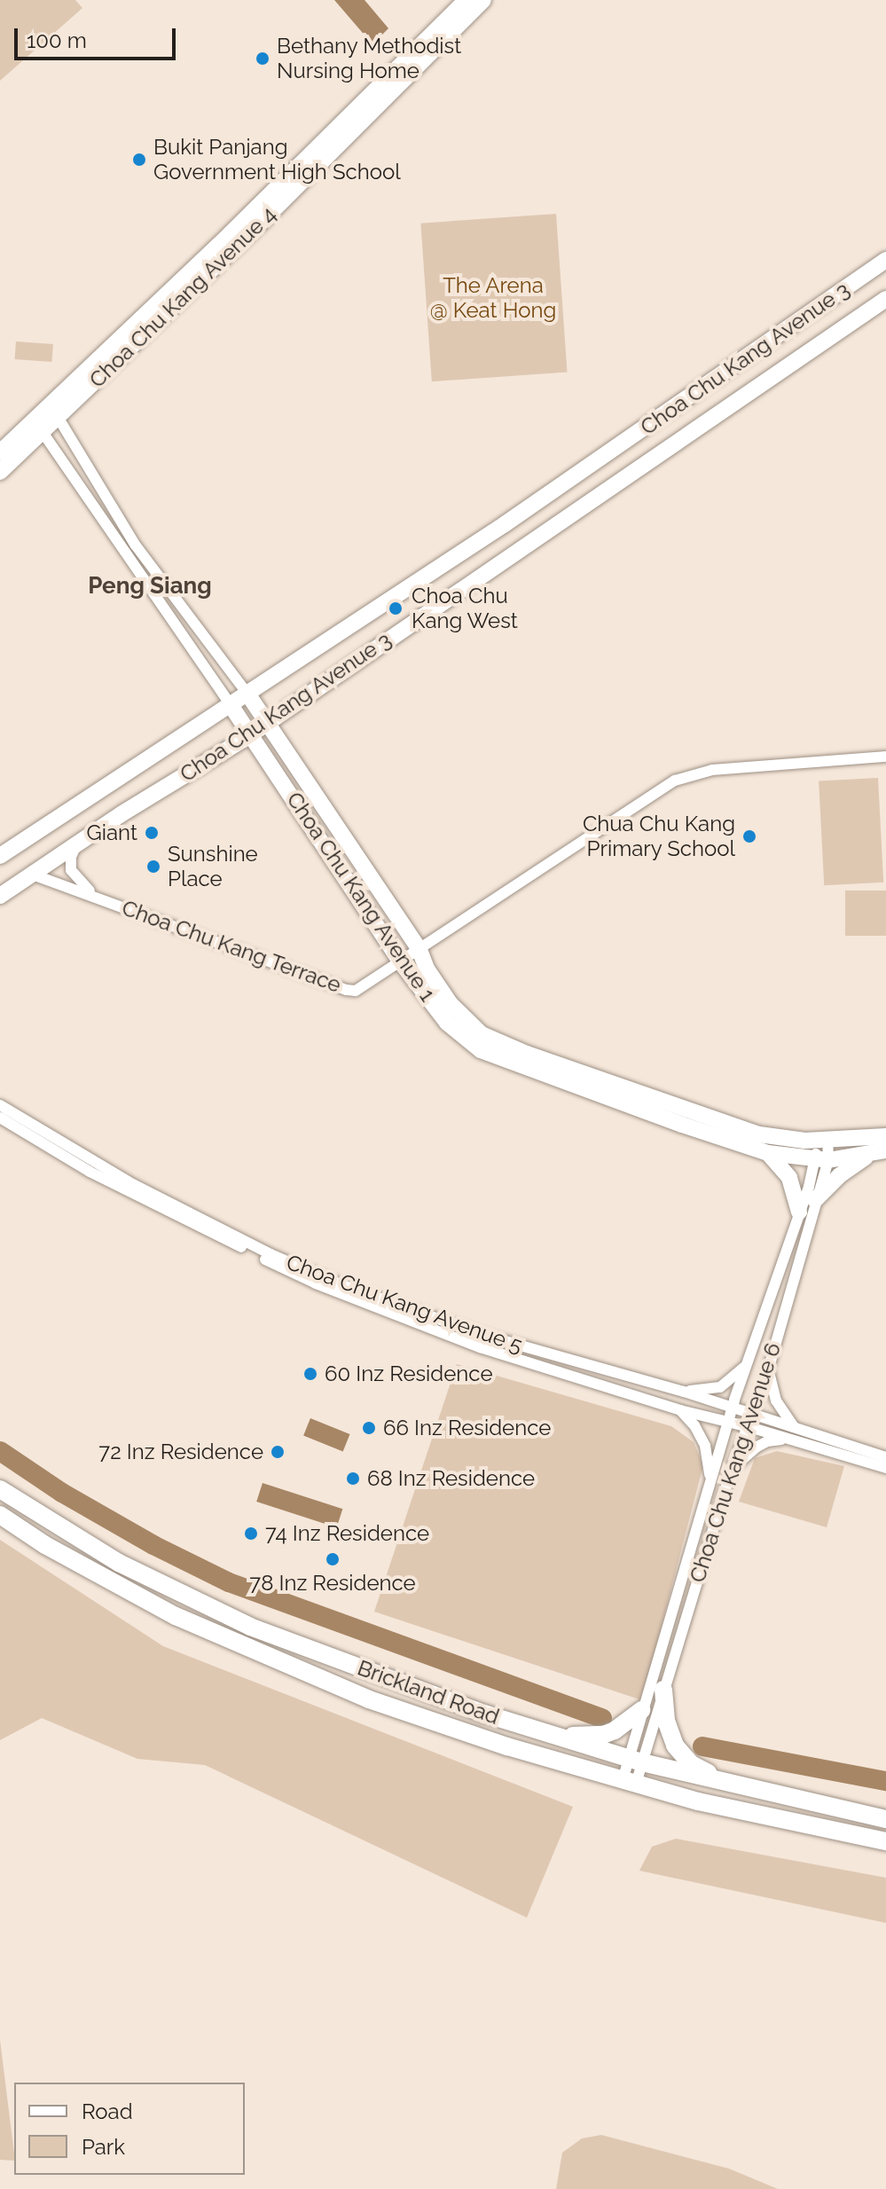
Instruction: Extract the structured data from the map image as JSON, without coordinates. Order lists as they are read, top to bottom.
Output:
{
  "streets": {
    "main road": ["Brickland Road"],
    "street": [
      "Choa Chu Kang Avenue 4",
      "Choa Chu Kang Avenue 3",
      "Choa Chu Kang Avenue 1",
      "Choa Chu Kang Terrace",
      "Choa Chu Kang Avenue 5",
      "Choa Chu Kang Avenue 6"
    ]
  },
  "crossings": [
    ["Choa Chu Kang Avenue 4", "Choa Chu Kang Avenue 1"],
    ["Choa Chu Kang Avenue 3", "Choa Chu Kang Avenue 1"],
    ["Choa Chu Kang Avenue 3", "Choa Chu Kang Terrace"],
    ["Choa Chu Kang Avenue 1", "Choa Chu Kang Terrace"],
    ["Choa Chu Kang Avenue 1", "Choa Chu Kang Avenue 6"],
    ["Choa Chu Kang Avenue 5", "Choa Chu Kang Avenue 6"],
    ["Choa Chu Kang Avenue 6", "Brickland Road"]
  ],
  "districts": ["Peng Siang"],
  "parks": ["The Arena @ Keat Hong"],
  "places": [
    "Bethany Methodist Nursing Home",
    "Bukit Panjang Government High School",
    "Choa Chu Kang West",
    "Giant",
    "Chua Chu Kang Primary School",
    "Sunshine Place",
    "60 Inz Residence",
    "66 Inz Residence",
    "72 Inz Residence",
    "68 Inz Residence",
    "74 Inz Residence",
    "78 Inz Residence"
  ],
  "legend": ["Road", "Park"],
  "scale_bar": "100 m"
}
